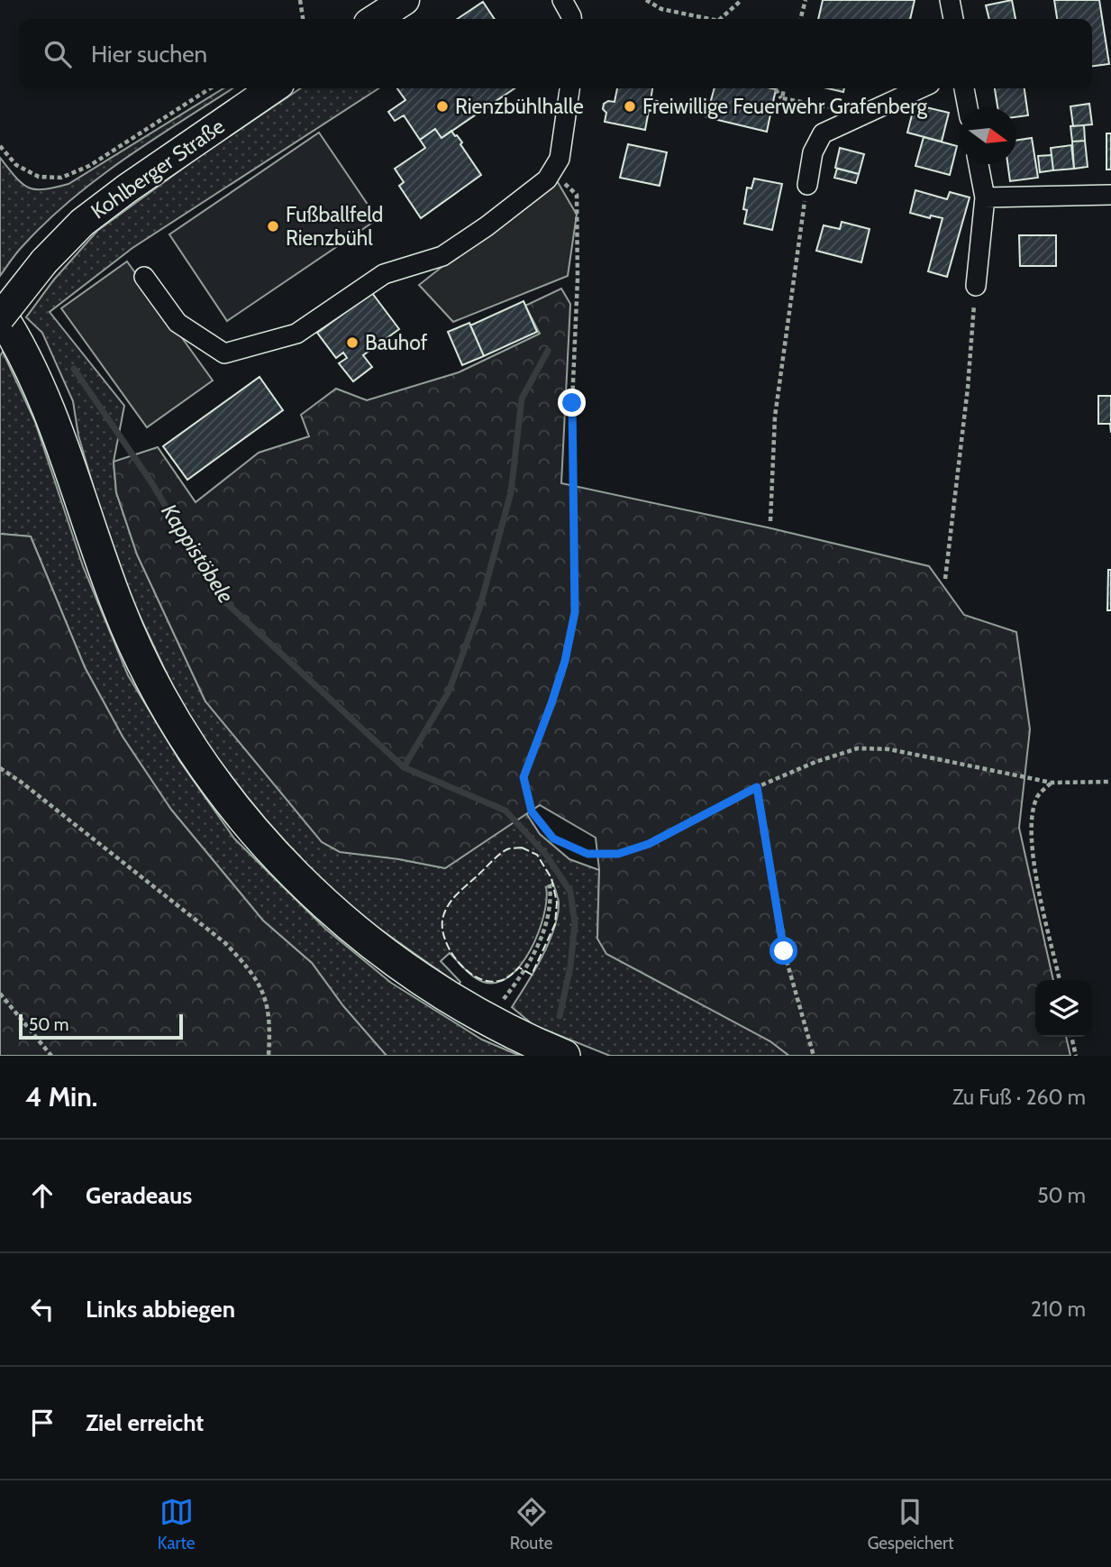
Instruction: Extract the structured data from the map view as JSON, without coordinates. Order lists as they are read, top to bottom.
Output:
{
  "streets": {
    "street": ["Kohlberger Straße"]
  },
  "water": ["Kappistöbele"],
  "places": [
    "Rienzbühlhalle",
    "Freiwillige Feuerwehr Grafenberg",
    "Fußballfeld Rienzbühl",
    "Bauhof"
  ],
  "scale_bar": "50 m",
  "north": "right",
  "page": {
    "search": "Hier suchen",
    "scale": "50 m",
    "heading": ["4 Min.", "Zu Fuß · 260 m"],
    "list": [
      ["Geradeaus", "50 m"],
      ["Links abbiegen", "210 m"],
      "Ziel erreicht"
    ],
    "nav": ["Karte", "Route", "Gespeichert"]
  }
}
